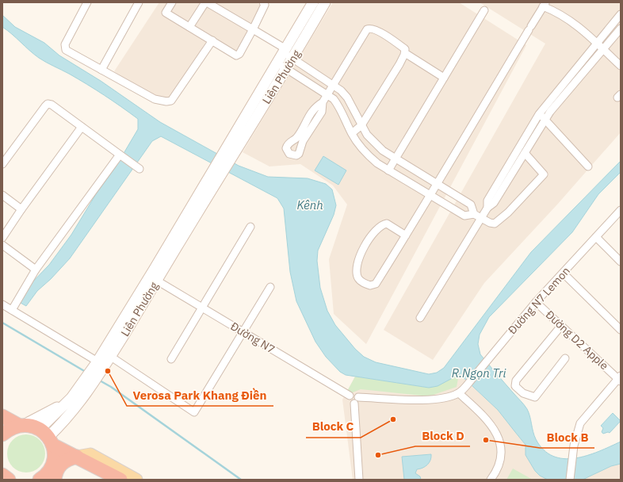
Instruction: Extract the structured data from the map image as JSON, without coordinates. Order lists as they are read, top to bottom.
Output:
{
  "streets": {
    "street": [
      "Liên Phường",
      "Đường N7 Lemon",
      "Đường N7",
      "Đường D2 Apple"
    ]
  },
  "crossings": [
    ["Liên Phường", "Đường N7"],
    ["Đường N7 Lemon", "Đường D2 Apple"]
  ],
  "water": ["Kênh", "R.Ngọn Tri"],
  "places": [
    "Verosa Park Khang Điền",
    "Block C",
    "Block B",
    "Block D"
  ]
}
